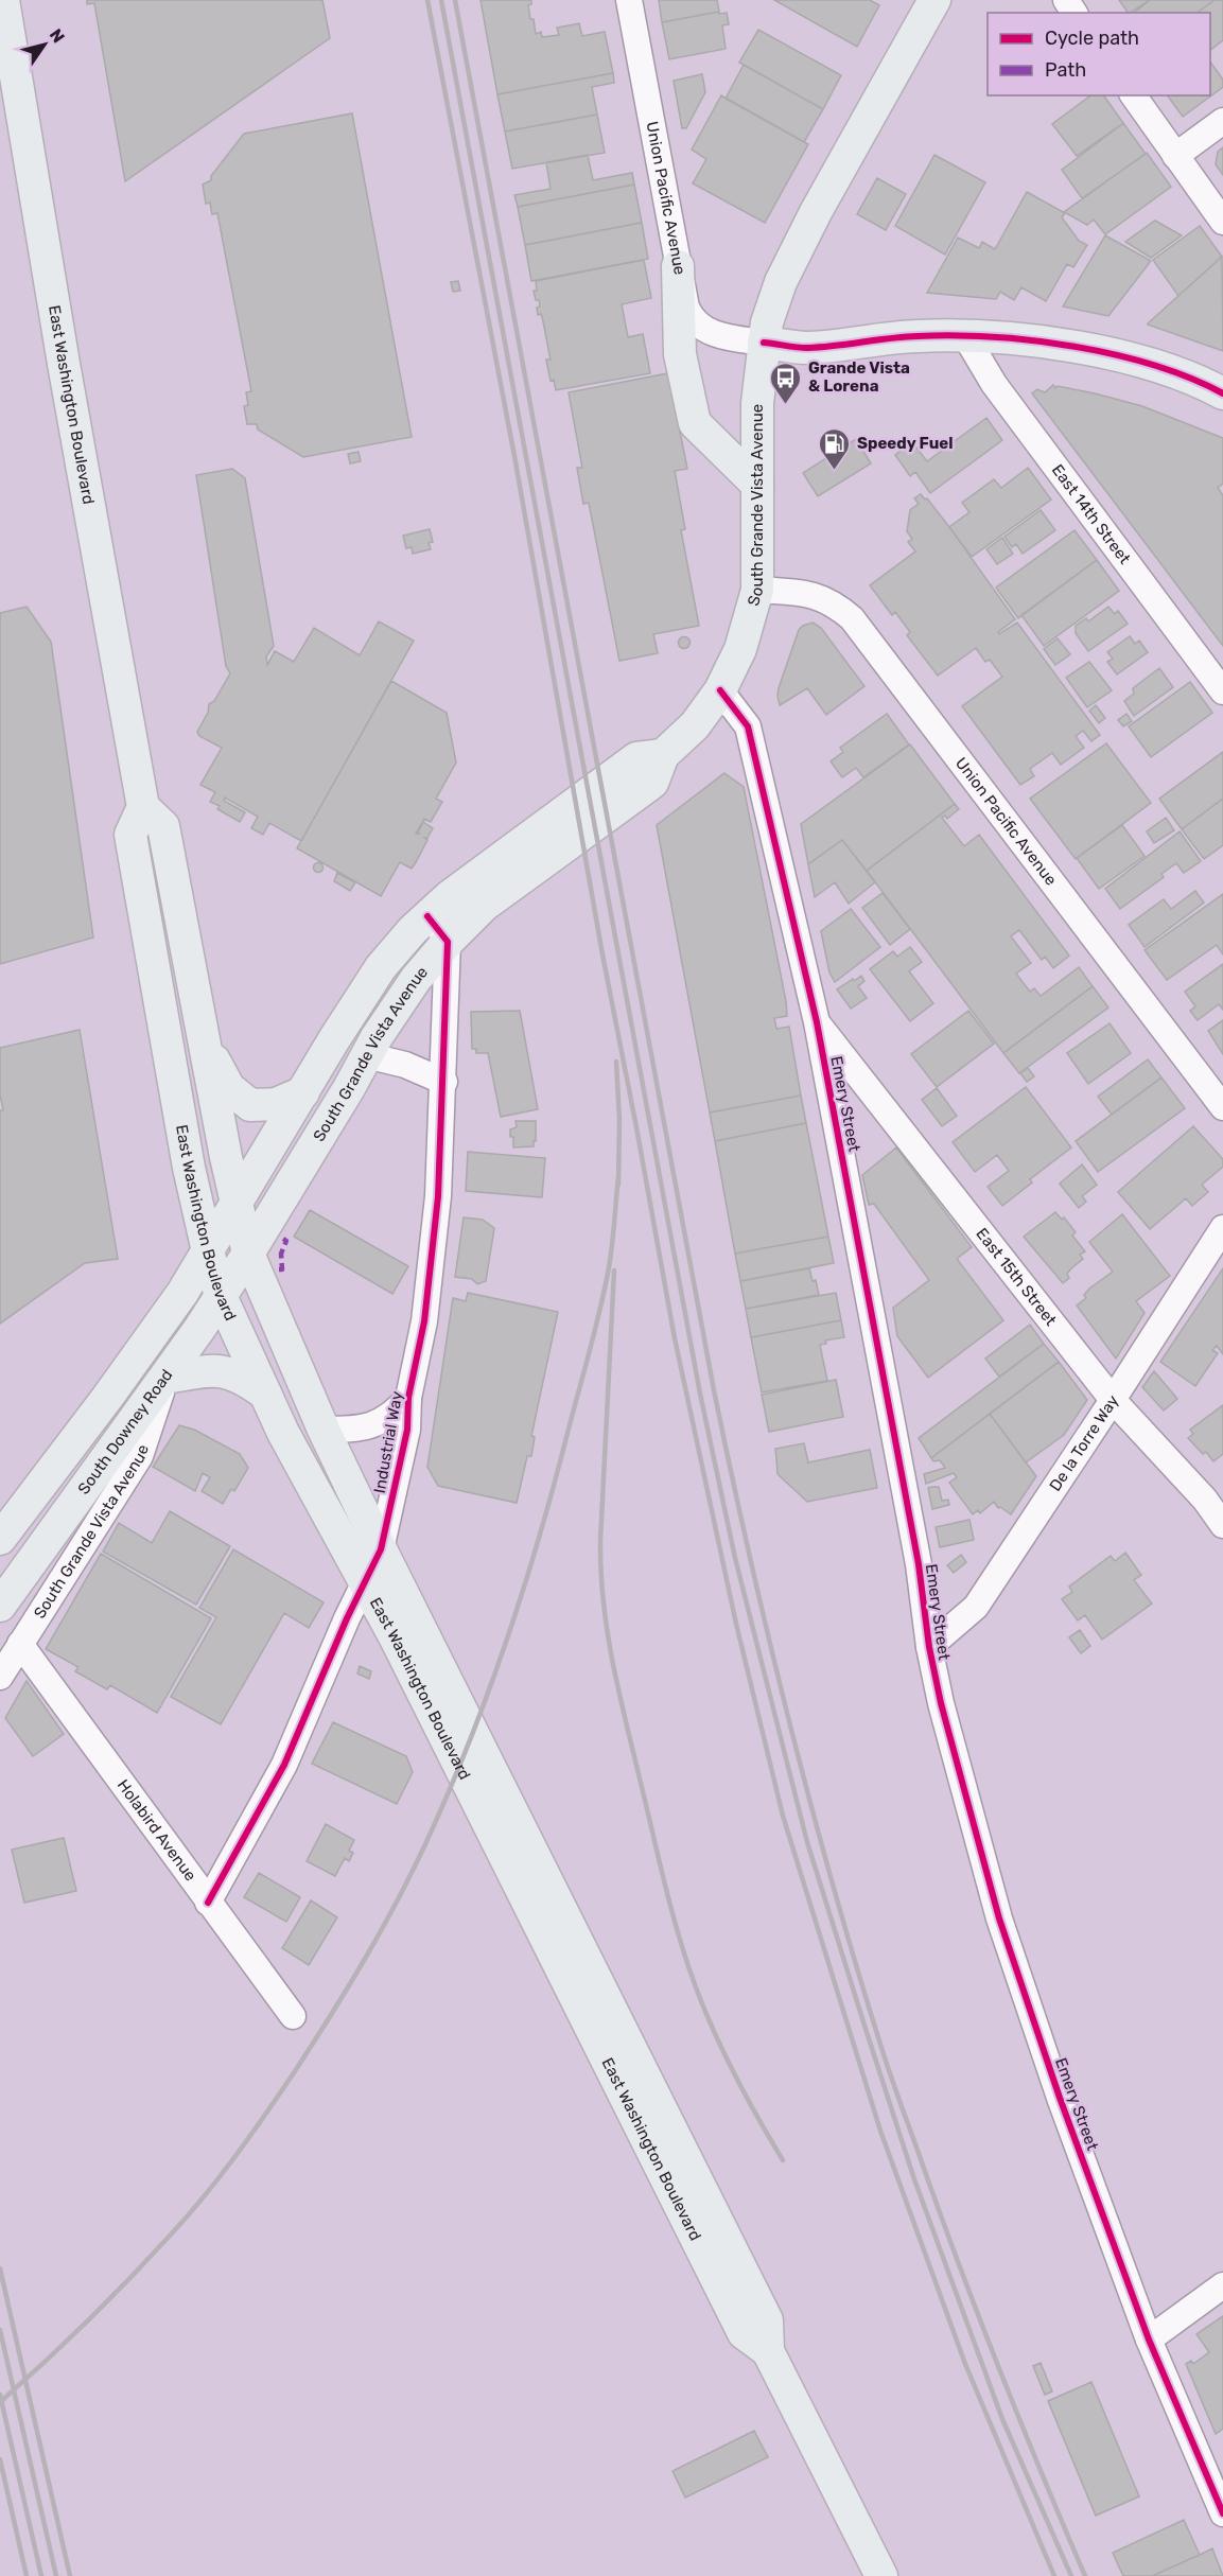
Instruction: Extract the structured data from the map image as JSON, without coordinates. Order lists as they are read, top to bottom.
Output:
{
  "streets": {
    "main road": ["East Washington Boulevard", "South Grande Vista Avenue", "South Downey Road"],
    "street": [
      "Union Pacific Avenue",
      "East 14th Street",
      "Emery Street",
      "East 15th Street",
      "Industrial Way",
      "De la Torre Way",
      "Holabird Avenue"
    ]
  },
  "crossings": [
    ["Union Pacific Avenue", "South Grande Vista Avenue"],
    ["East Washington Boulevard", "South Grande Vista Avenue"],
    ["East Washington Boulevard", "South Downey Road"],
    ["East Washington Boulevard", "Industrial Way"],
    ["South Grande Vista Avenue", "Emery Street"],
    ["South Grande Vista Avenue", "South Downey Road"],
    ["South Grande Vista Avenue", "Industrial Way"],
    ["South Grande Vista Avenue", "Holabird Avenue"],
    ["Emery Street", "East 15th Street"],
    ["Emery Street", "De la Torre Way"],
    ["East 15th Street", "De la Torre Way"],
    ["Industrial Way", "Holabird Avenue"]
  ],
  "places": {
    "bus stop": ["Grande Vista & Lorena"],
    "fuel station": ["Speedy Fuel"]
  },
  "legend": ["Cycle path", "Path"],
  "north": "top right"
}
